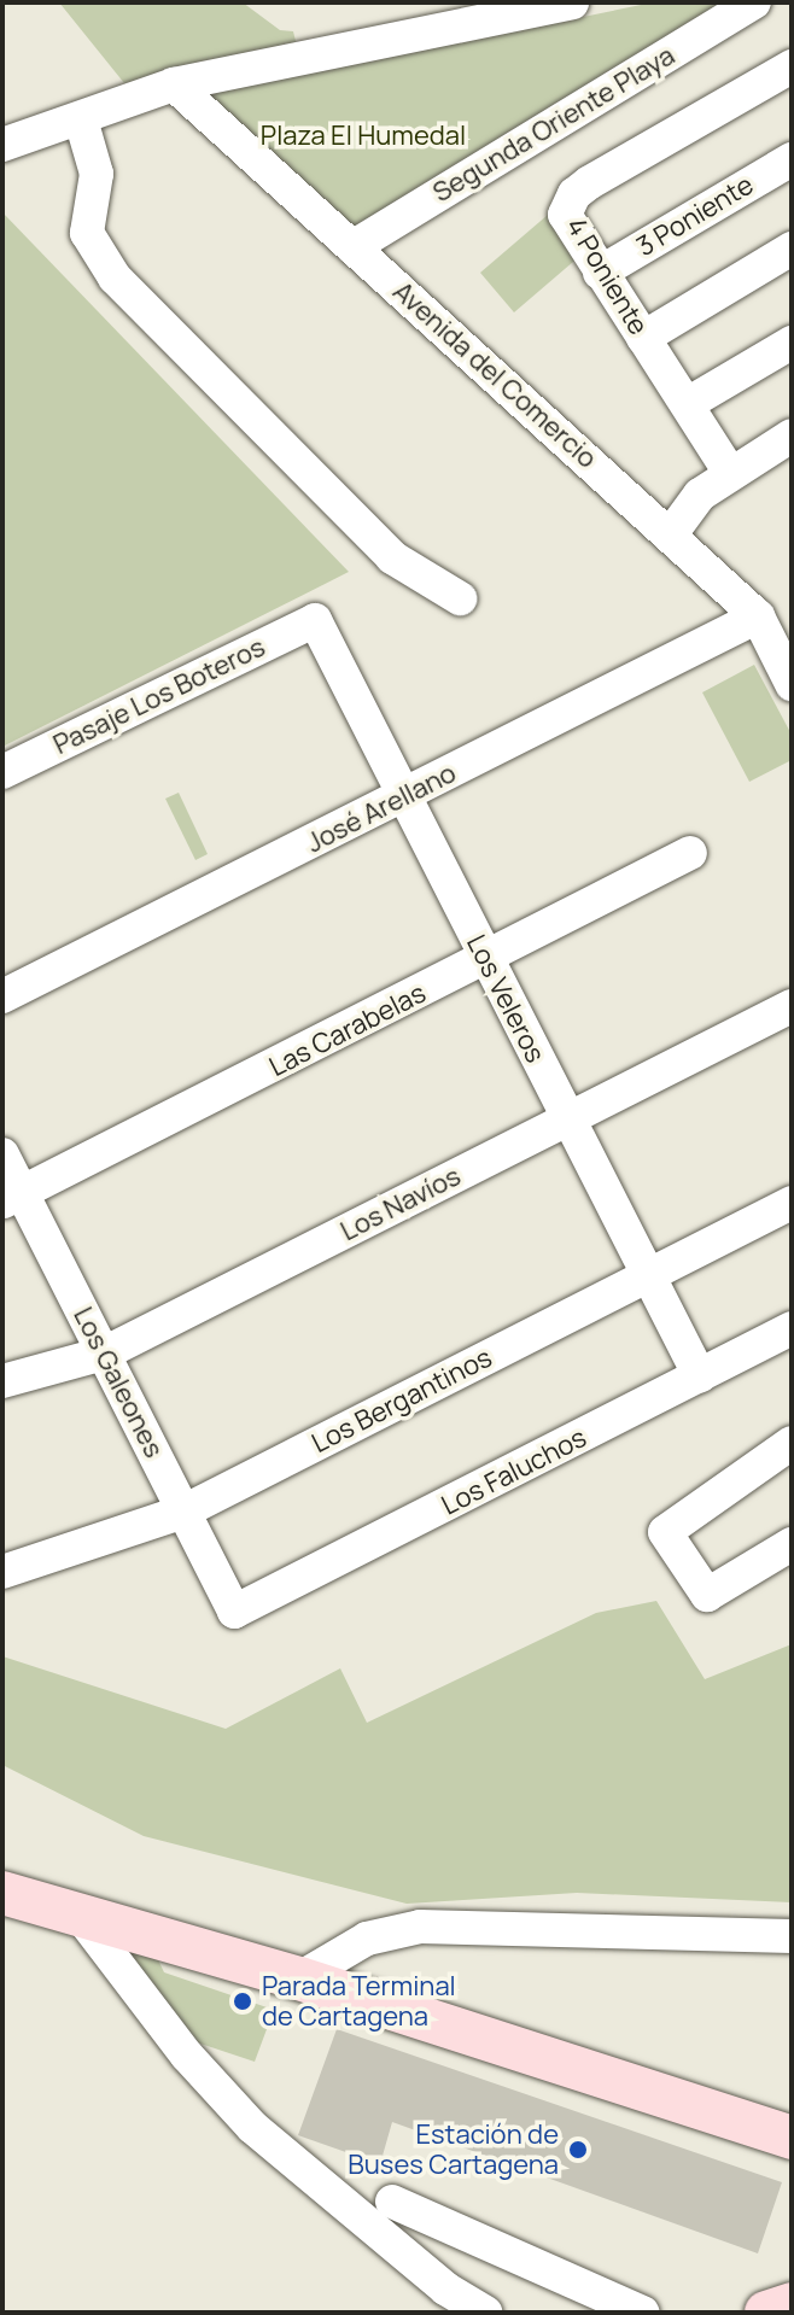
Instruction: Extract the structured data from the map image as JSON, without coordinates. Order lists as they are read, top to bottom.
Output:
{
  "streets": {
    "street": [
      "Segunda Oriente Playa",
      "3 Poniente",
      "4 Poniente",
      "Avenida del Comercio",
      "Pasaje Los Boteros",
      "José Arellano",
      "Los Veleros",
      "Las Carabelas",
      "Los Navíos",
      "Los Galeones",
      "Los Bergantinos",
      "Los Faluchos"
    ]
  },
  "crossings": [
    ["Segunda Oriente Playa", "Avenida del Comercio"],
    ["3 Poniente", "4 Poniente"],
    ["Avenida del Comercio", "José Arellano"],
    ["Pasaje Los Boteros", "Los Veleros"],
    ["José Arellano", "Los Veleros"],
    ["Los Veleros", "Las Carabelas"],
    ["Los Veleros", "Los Navíos"],
    ["Los Veleros", "Los Bergantinos"],
    ["Los Veleros", "Los Faluchos"],
    ["Las Carabelas", "Los Galeones"],
    ["Los Navíos", "Los Galeones"],
    ["Los Galeones", "Los Bergantinos"],
    ["Los Galeones", "Los Faluchos"]
  ],
  "parks": ["Plaza El Humedal"],
  "places": ["Parada Terminal de Cartagena", "Estación de Buses Cartagena"]
}
